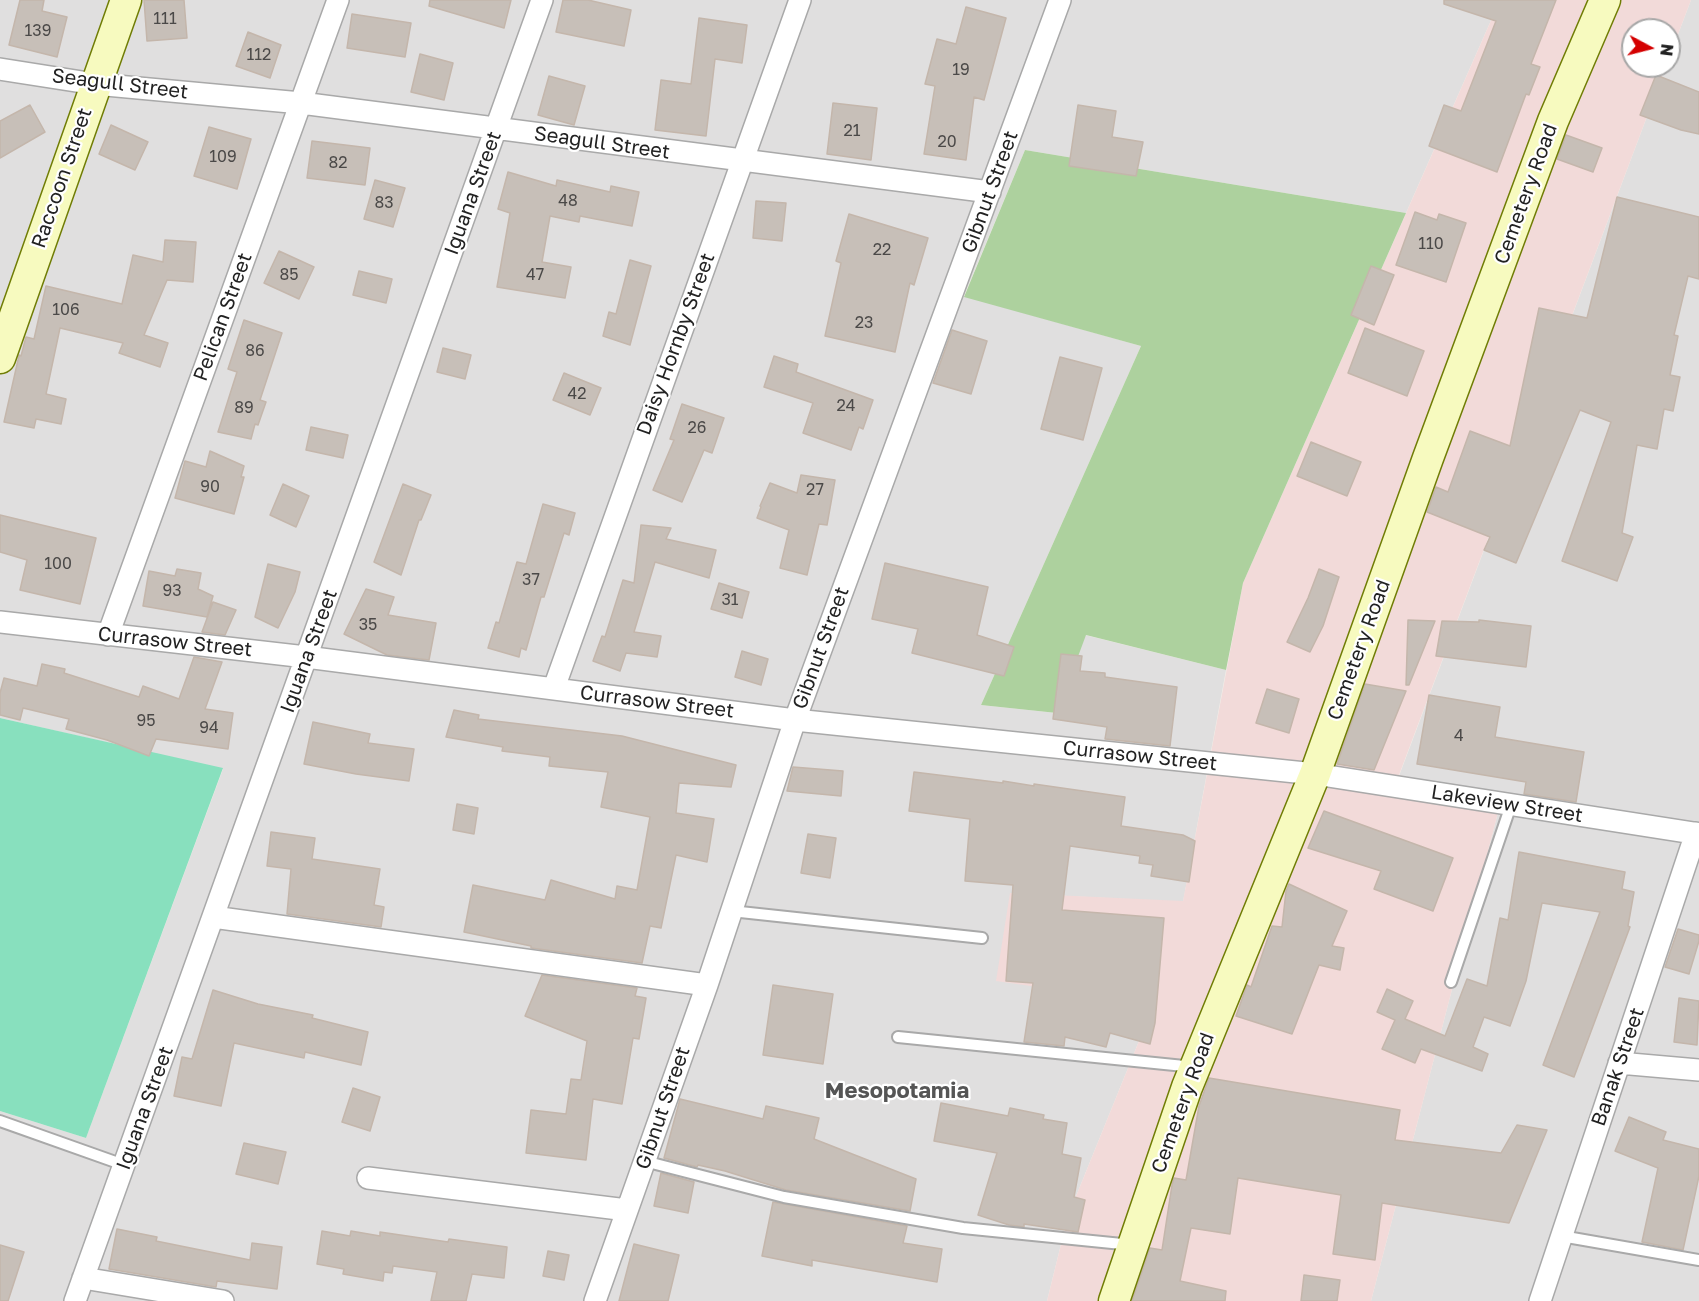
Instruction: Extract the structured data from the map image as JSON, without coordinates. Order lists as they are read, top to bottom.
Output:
{
  "streets": {
    "main road": ["Raccoon Street", "Cemetery Road"],
    "street": [
      "Seagull Street",
      "Gibnut Street",
      "Iguana Street",
      "Pelican Street",
      "Daisy Hornby Street",
      "Currasow Street",
      "Lakeview Street",
      "Banak Street"
    ]
  },
  "crossings": [
    ["Seagull Street", "Raccoon Street"],
    ["Seagull Street", "Gibnut Street"],
    ["Seagull Street", "Iguana Street"],
    ["Seagull Street", "Pelican Street"],
    ["Seagull Street", "Daisy Hornby Street"],
    ["Gibnut Street", "Currasow Street"],
    ["Iguana Street", "Currasow Street"],
    ["Cemetery Road", "Currasow Street"],
    ["Cemetery Road", "Lakeview Street"],
    ["Pelican Street", "Currasow Street"],
    ["Daisy Hornby Street", "Currasow Street"],
    ["Currasow Street", "Lakeview Street"],
    ["Lakeview Street", "Banak Street"]
  ],
  "districts": ["Mesopotamia"],
  "house_numbers": [
    "111",
    "139",
    "112",
    "19",
    "21",
    "20",
    "109",
    "82",
    "48",
    "83",
    "110",
    "22",
    "85",
    "47",
    "106",
    "23",
    "86",
    "42",
    "24",
    "89",
    "26",
    "90",
    "27",
    "100",
    "37",
    "93",
    "31",
    "35",
    "95",
    "94",
    "4"
  ],
  "north": "right"
}
